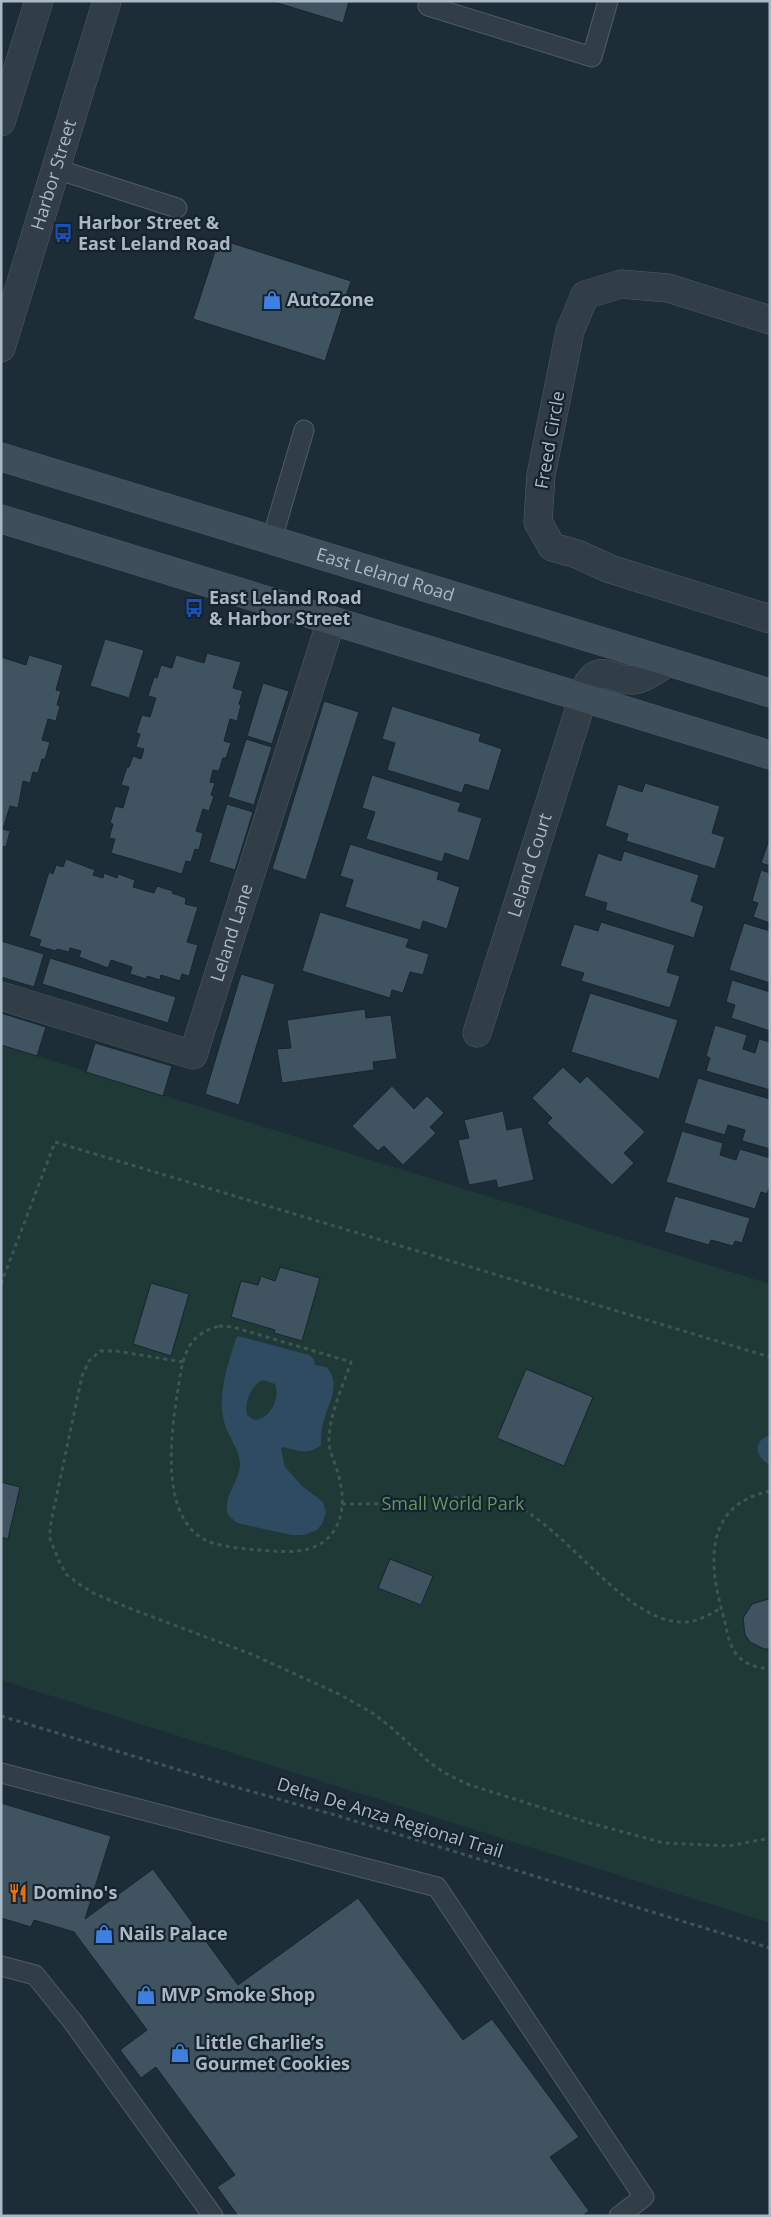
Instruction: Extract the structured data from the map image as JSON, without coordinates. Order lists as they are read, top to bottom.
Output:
{
  "streets": {
    "main road": ["East Leland Road"],
    "street": [
      "Harbor Street",
      "Freed Circle",
      "Leland Court",
      "Leland Lane"
    ],
    "path": ["Delta De Anza Regional Trail"]
  },
  "crossings": [
    ["East Leland Road", "Leland Court"]
  ],
  "parks": ["Small World Park"],
  "places": {
    "bus stop": ["Harbor Street & East Leland Road", "East Leland Road & Harbor Street"],
    "shop": [
      "AutoZone",
      "Nails Palace",
      "MVP Smoke Shop",
      "Little Charlie’s Gourmet Cookies"
    ],
    "restaurant": ["Domino's"]
  }
}
